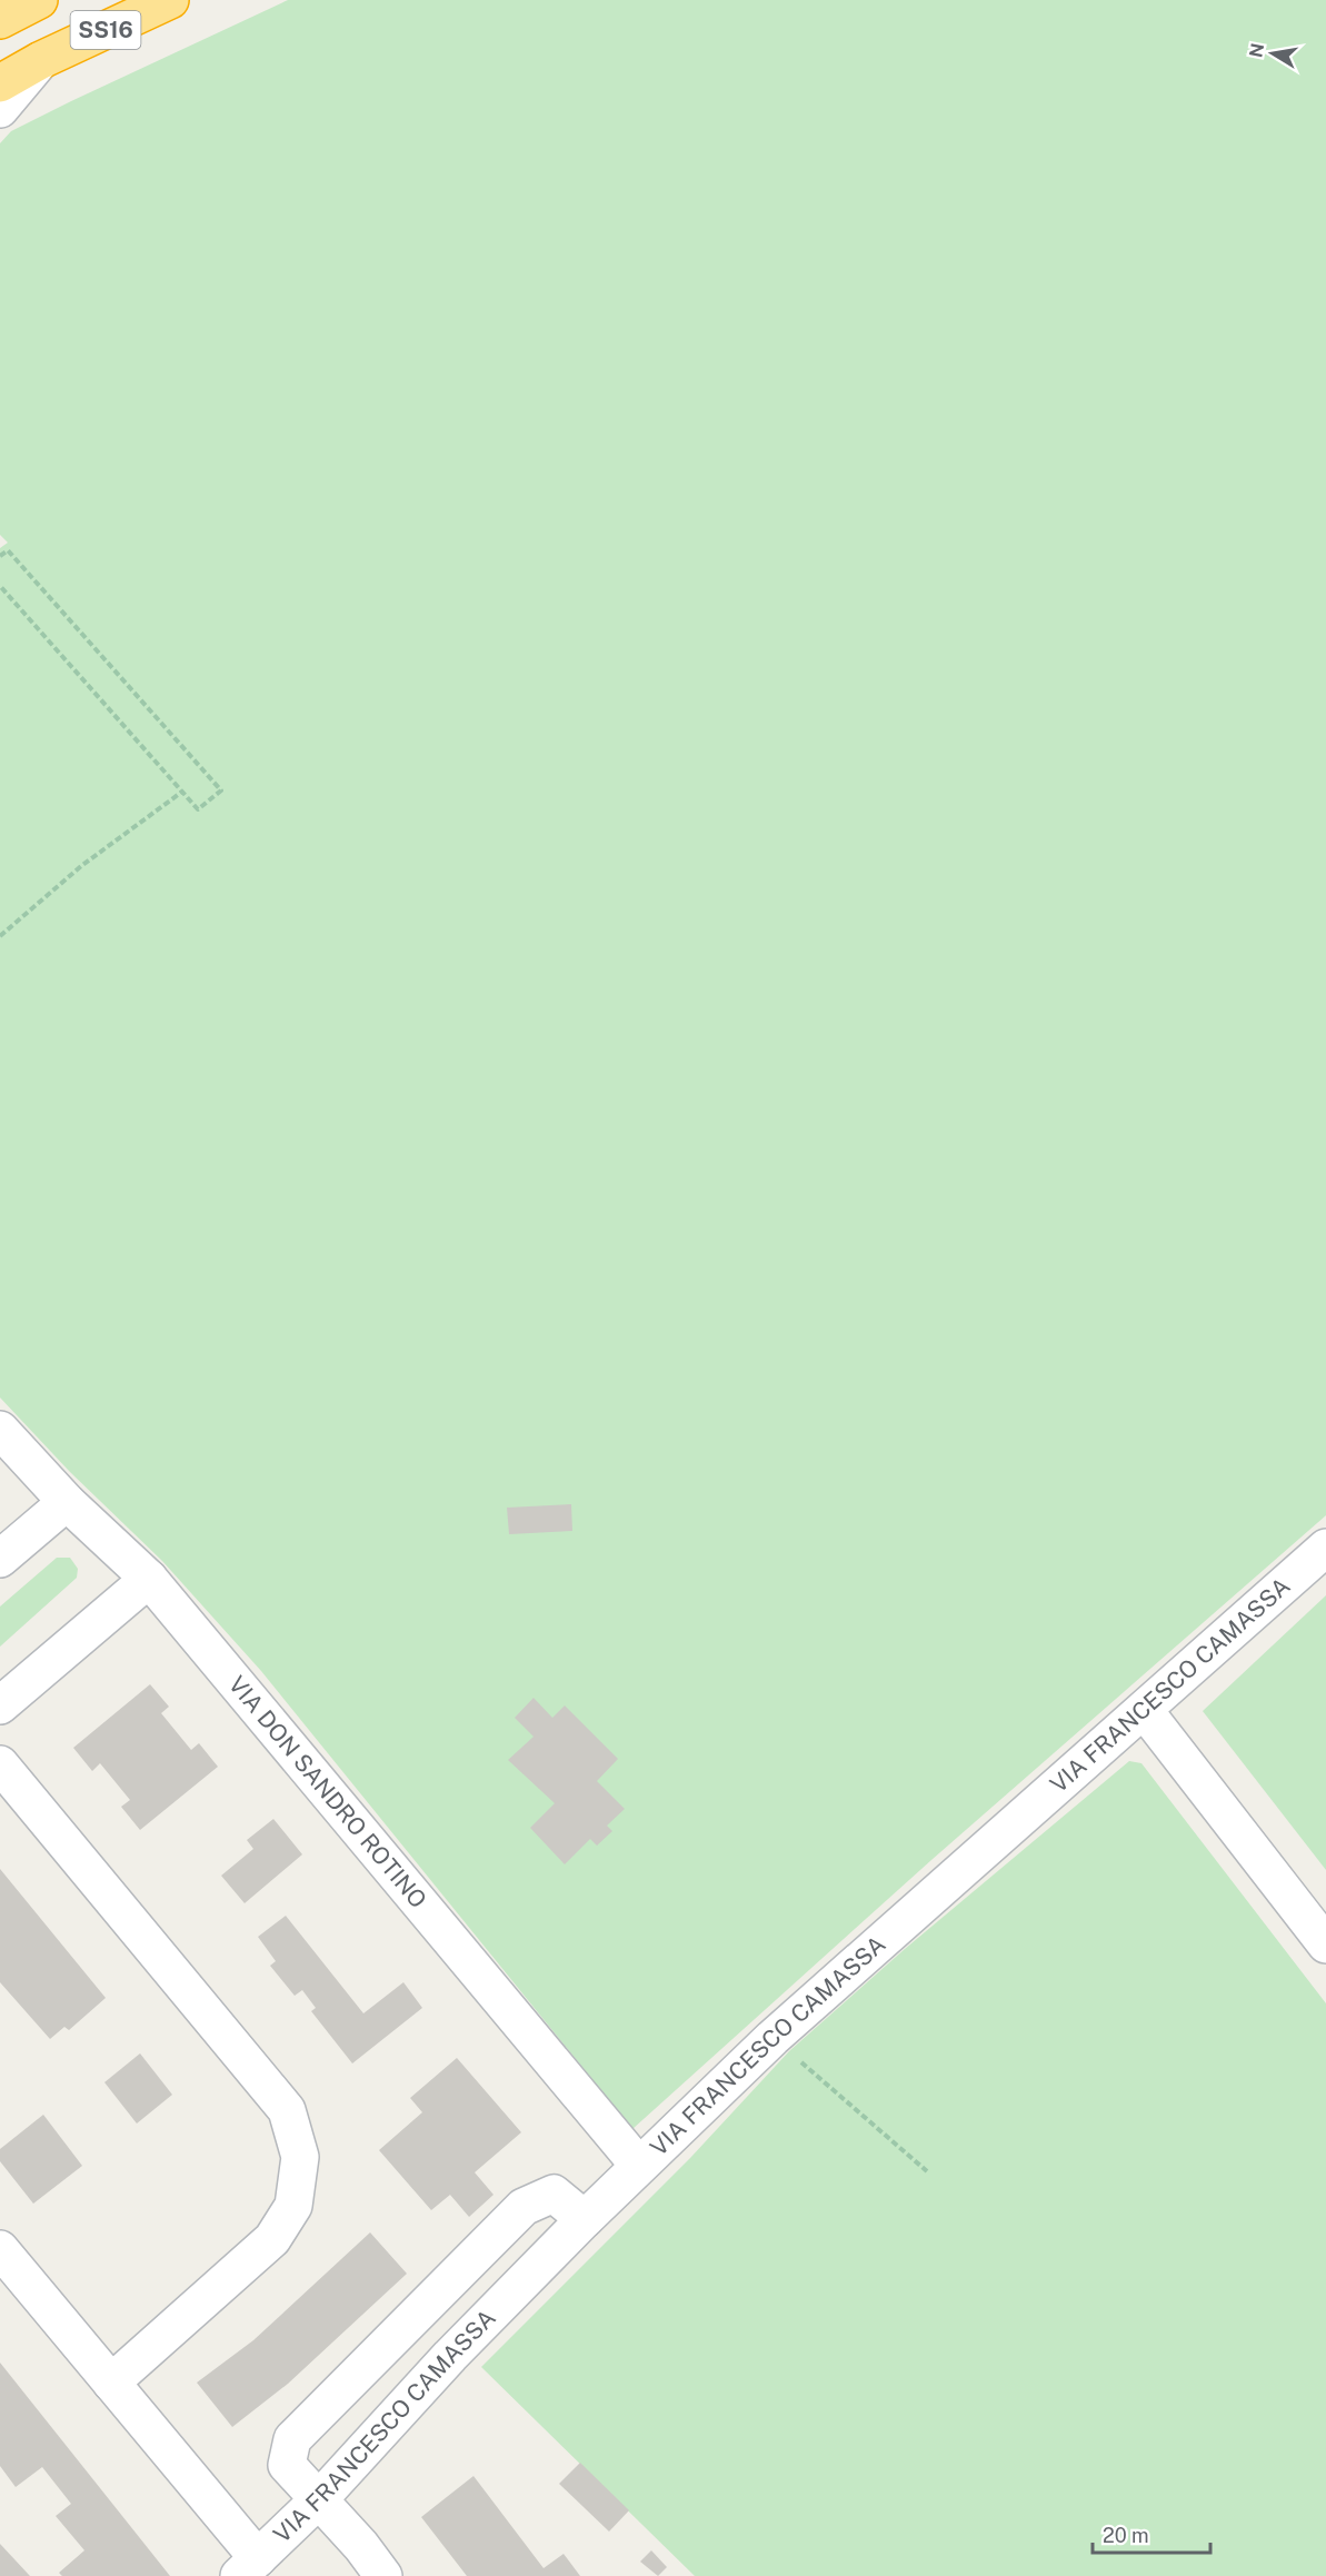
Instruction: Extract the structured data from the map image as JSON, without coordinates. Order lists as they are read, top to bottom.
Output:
{
  "streets": {
    "highway": ["SS16"],
    "street": ["VIA FRANCESCO CAMASSA", "VIA DON SANDRO ROTINO"]
  },
  "crossings": [
    ["VIA FRANCESCO CAMASSA", "VIA DON SANDRO ROTINO"]
  ],
  "scale_bar": "20 m",
  "north": "left"
}
